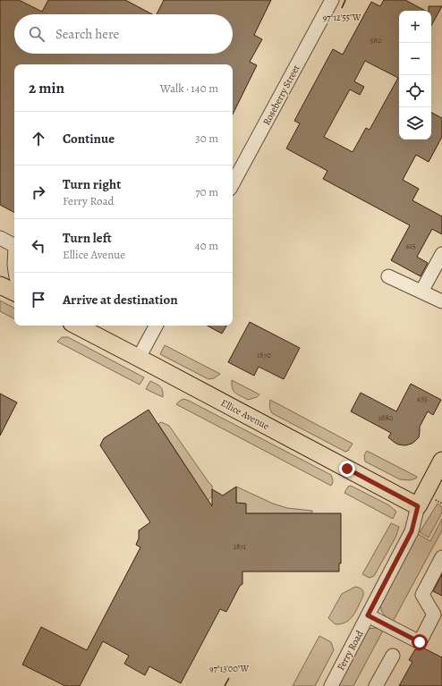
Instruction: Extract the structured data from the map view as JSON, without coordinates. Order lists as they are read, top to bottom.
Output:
{
  "streets": {
    "main road": ["Ellice Avenue", "Ferry Road"],
    "street": ["Roseberry Street"]
  },
  "crossings": [
    ["Ellice Avenue", "Ferry Road"]
  ],
  "house_numbers": [
    "580",
    "615",
    "1870",
    "635",
    "1880",
    "1871"
  ],
  "page": {
    "map_buttons": ["+", "−"],
    "search": "Search here",
    "heading": ["2 min", "Walk · 140 m"],
    "list": [
      ["Continue", "30 m"],
      ["Turn right", "Ferry Road", "70 m"],
      ["Turn left", "Ellice Avenue", "40 m"],
      "Arrive at destination"
    ]
  },
  "coordinates": ["97°12'55\"W", "97°13'00\"W"]
}
